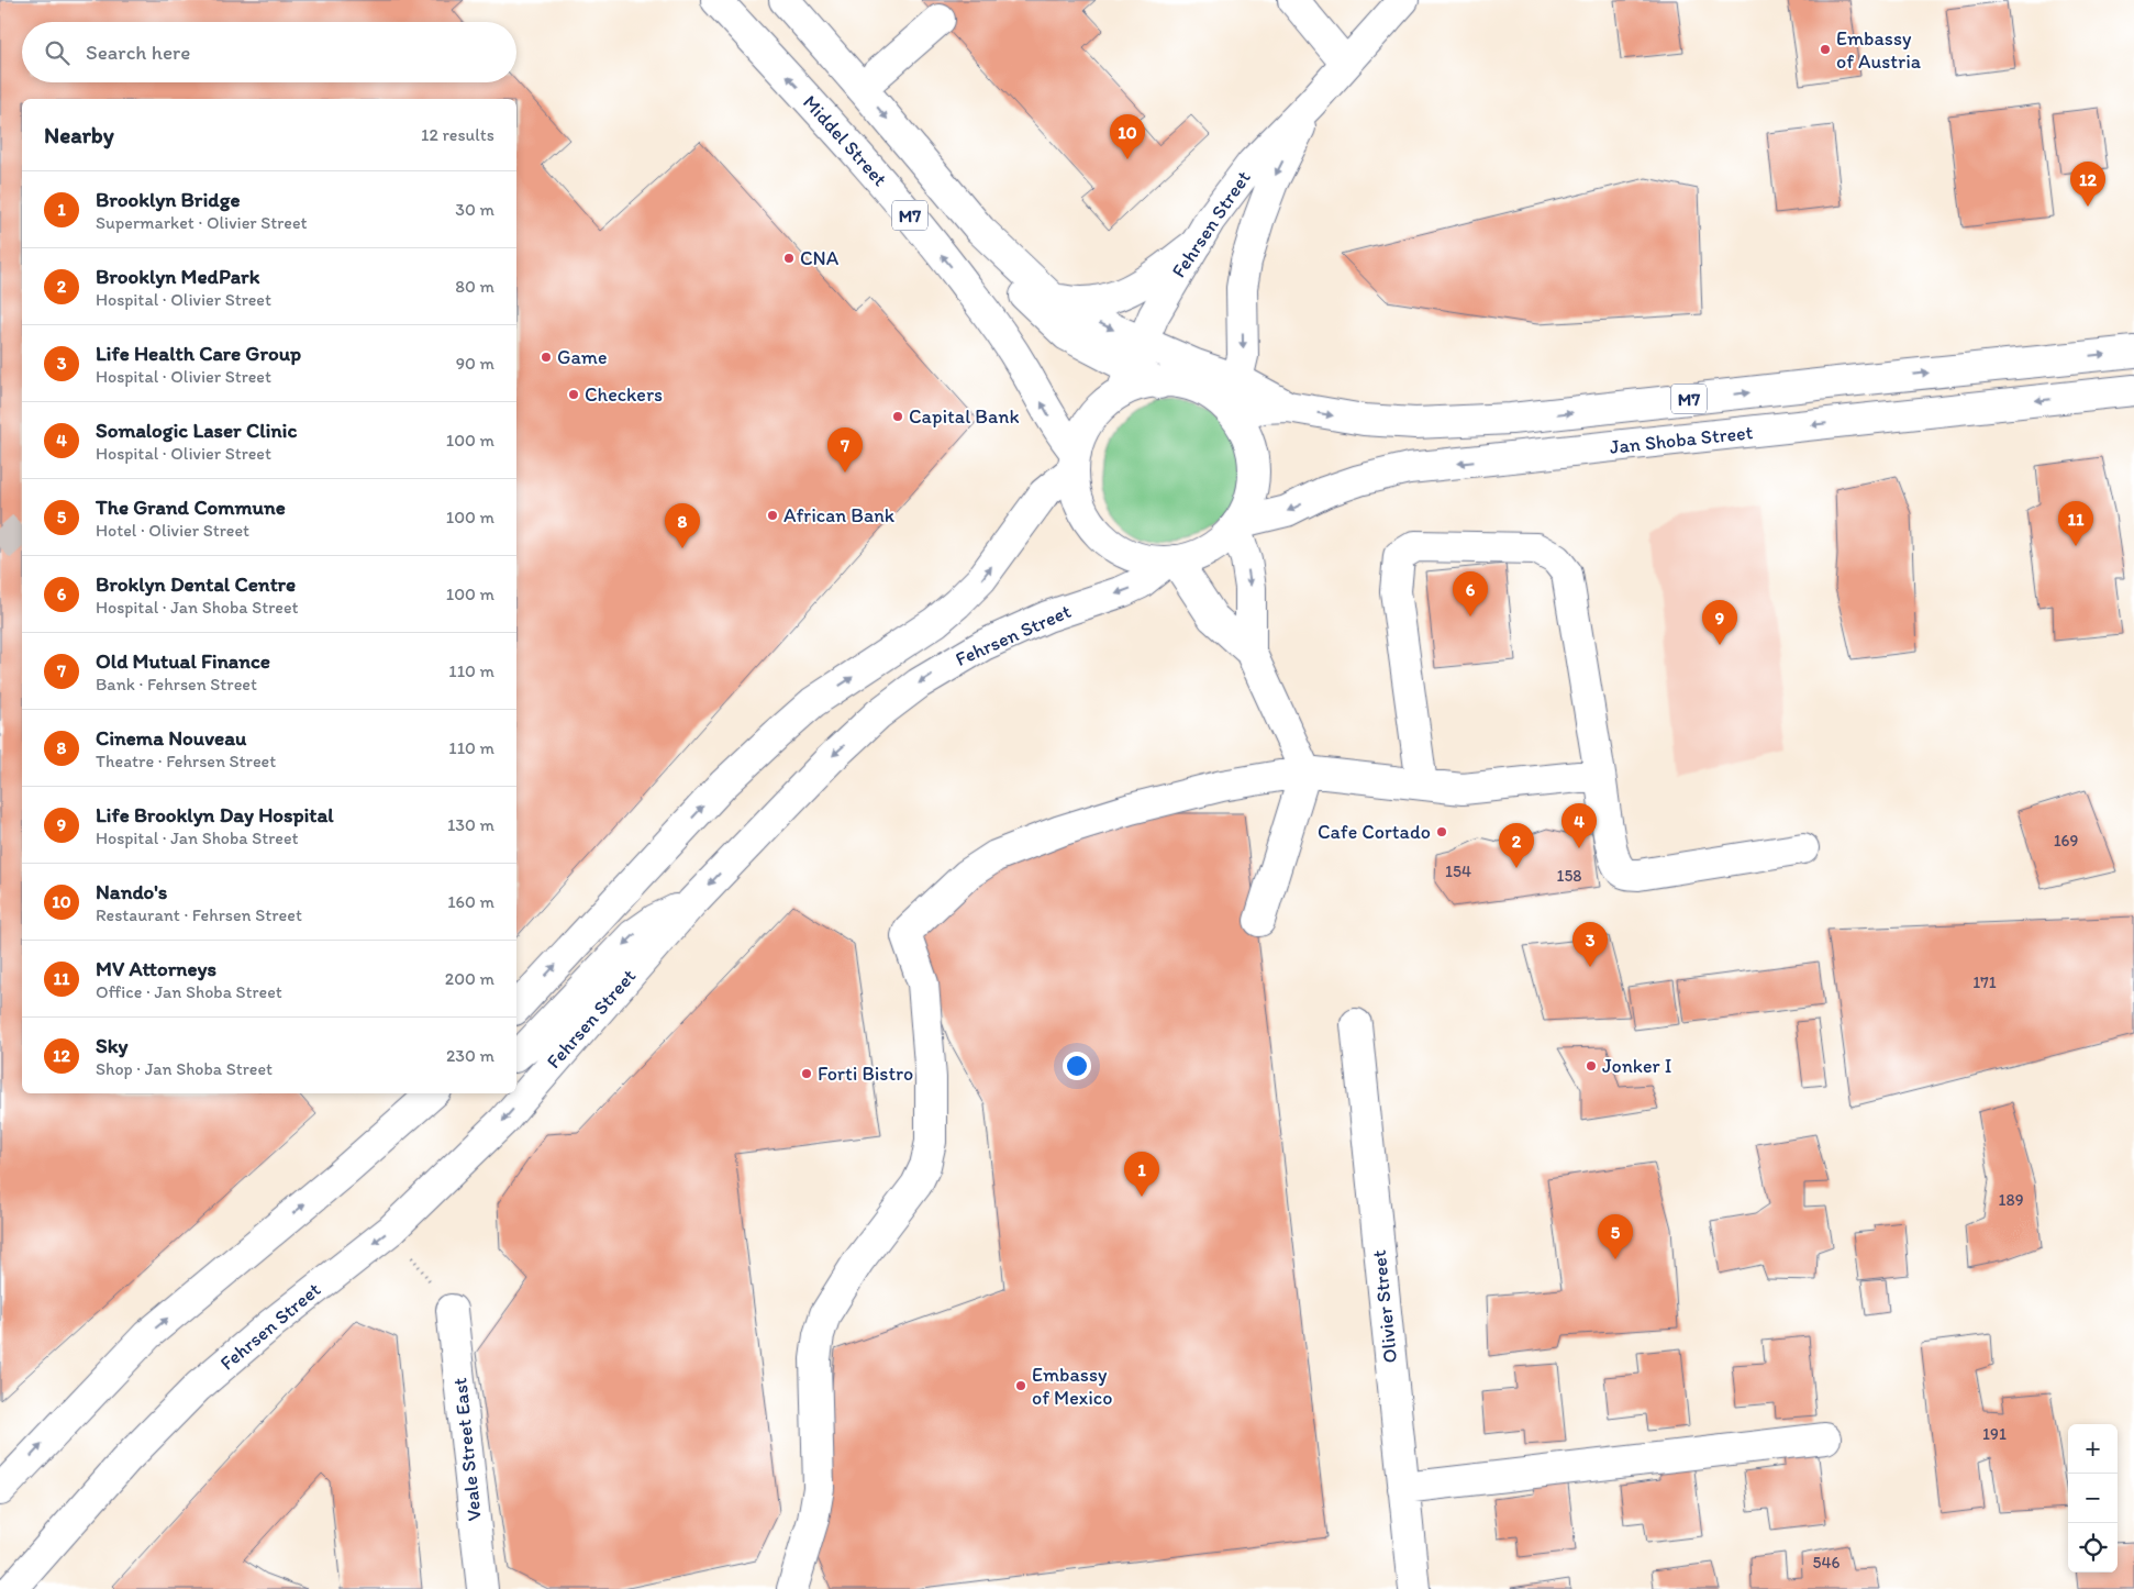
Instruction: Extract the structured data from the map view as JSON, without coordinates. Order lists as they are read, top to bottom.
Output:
{
  "streets": {
    "street": [
      "Middel Street",
      "M7",
      "Fehrsen Street",
      "Jan Shoba Street",
      "Olivier Street",
      "Veale Street East"
    ]
  },
  "crossings": [
    ["Middel Street", "M7"],
    ["Middel Street", "Fehrsen Street"],
    ["Middel Street", "Jan Shoba Street"],
    ["M7", "Fehrsen Street"],
    ["M7", "Jan Shoba Street"],
    ["Fehrsen Street", "Jan Shoba Street"]
  ],
  "places": [
    "Embassy of Austria",
    "CNA",
    "Game",
    "Checkers",
    "Capital Bank",
    "African Bank",
    "Cafe Cortado",
    "Jonker I",
    "Forti Bistro",
    "Embassy of Mexico"
  ],
  "house_numbers": [
    "169",
    "154",
    "158",
    "171",
    "189",
    "191",
    "546"
  ],
  "page": {
    "search": "Search here",
    "heading": ["Nearby", "12 results"],
    "pins": [
      "10",
      "12",
      "7",
      "11",
      "8",
      "6",
      "9",
      "4",
      "2",
      "3",
      "1",
      "5"
    ],
    "list": [
      {
        "mark": "1",
        "name": "Brooklyn Bridge",
        "note": "Supermarket · Olivier Street",
        "value": "30 m"
      },
      {
        "mark": "2",
        "name": "Brooklyn MedPark",
        "note": "Hospital · Olivier Street",
        "value": "80 m"
      },
      {
        "mark": "3",
        "name": "Life Health Care Group",
        "note": "Hospital · Olivier Street",
        "value": "90 m"
      },
      {
        "mark": "4",
        "name": "Somalogic Laser Clinic",
        "note": "Hospital · Olivier Street",
        "value": "100 m"
      },
      {
        "mark": "5",
        "name": "The Grand Commune",
        "note": "Hotel · Olivier Street",
        "value": "100 m"
      },
      {
        "mark": "6",
        "name": "Broklyn Dental Centre",
        "note": "Hospital · Jan Shoba Street",
        "value": "100 m"
      },
      {
        "mark": "7",
        "name": "Old Mutual Finance",
        "note": "Bank · Fehrsen Street",
        "value": "110 m"
      },
      {
        "mark": "8",
        "name": "Cinema Nouveau",
        "note": "Theatre · Fehrsen Street",
        "value": "110 m"
      },
      {
        "mark": "9",
        "name": "Life Brooklyn Day Hospital",
        "note": "Hospital · Jan Shoba Street",
        "value": "130 m"
      },
      {
        "mark": "10",
        "name": "Nando's",
        "note": "Restaurant · Fehrsen Street",
        "value": "160 m"
      },
      {
        "mark": "11",
        "name": "MV Attorneys",
        "note": "Office · Jan Shoba Street",
        "value": "200 m"
      },
      {
        "mark": "12",
        "name": "Sky",
        "note": "Shop · Jan Shoba Street",
        "value": "230 m"
      }
    ],
    "map_buttons": ["+", "−"]
  }
}
